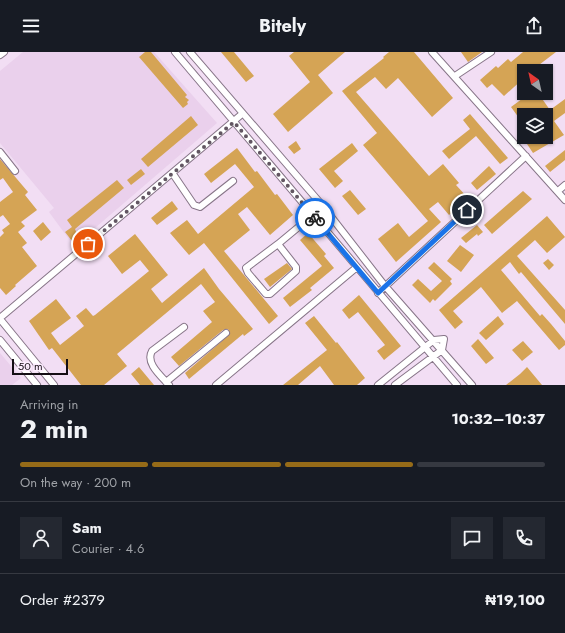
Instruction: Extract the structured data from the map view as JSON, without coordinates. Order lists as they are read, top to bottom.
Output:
{
  "scale_bar": "50 m",
  "north": "top left",
  "page": {
    "header": "Bitely",
    "scale": "50 m",
    "heading": ["2 min", "Arriving in", "10:32–10:37"],
    "panel": [
      "Sam",
      "Courier · 4.6",
      "Order #2379",
      "₦19,100"
    ],
    "bar": "On the way · 200 m"
  }
}
